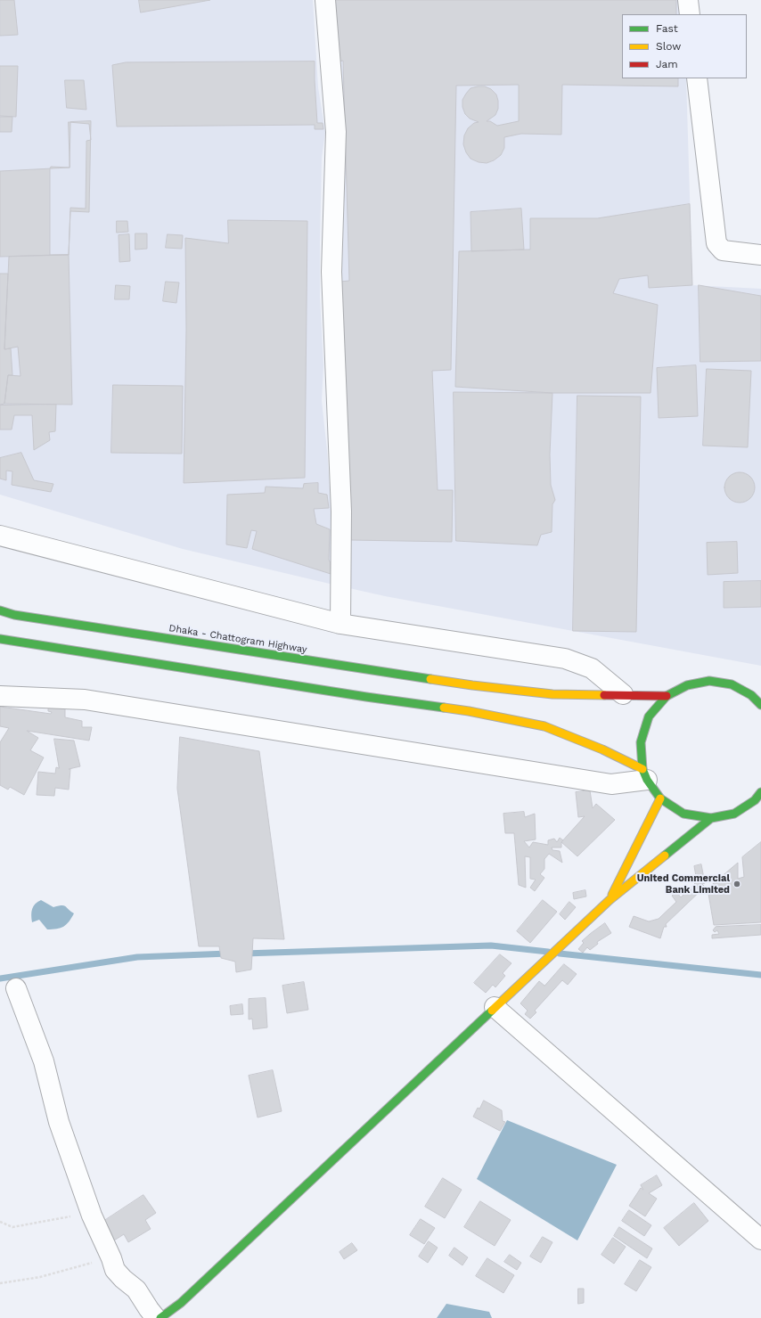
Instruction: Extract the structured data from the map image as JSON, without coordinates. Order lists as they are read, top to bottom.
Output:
{
  "streets": {
    "main road": ["Dhaka - Chattogram Highway"]
  },
  "places": ["United Commercial Bank Limited"],
  "legend": ["Fast", "Slow", "Jam"]
}
